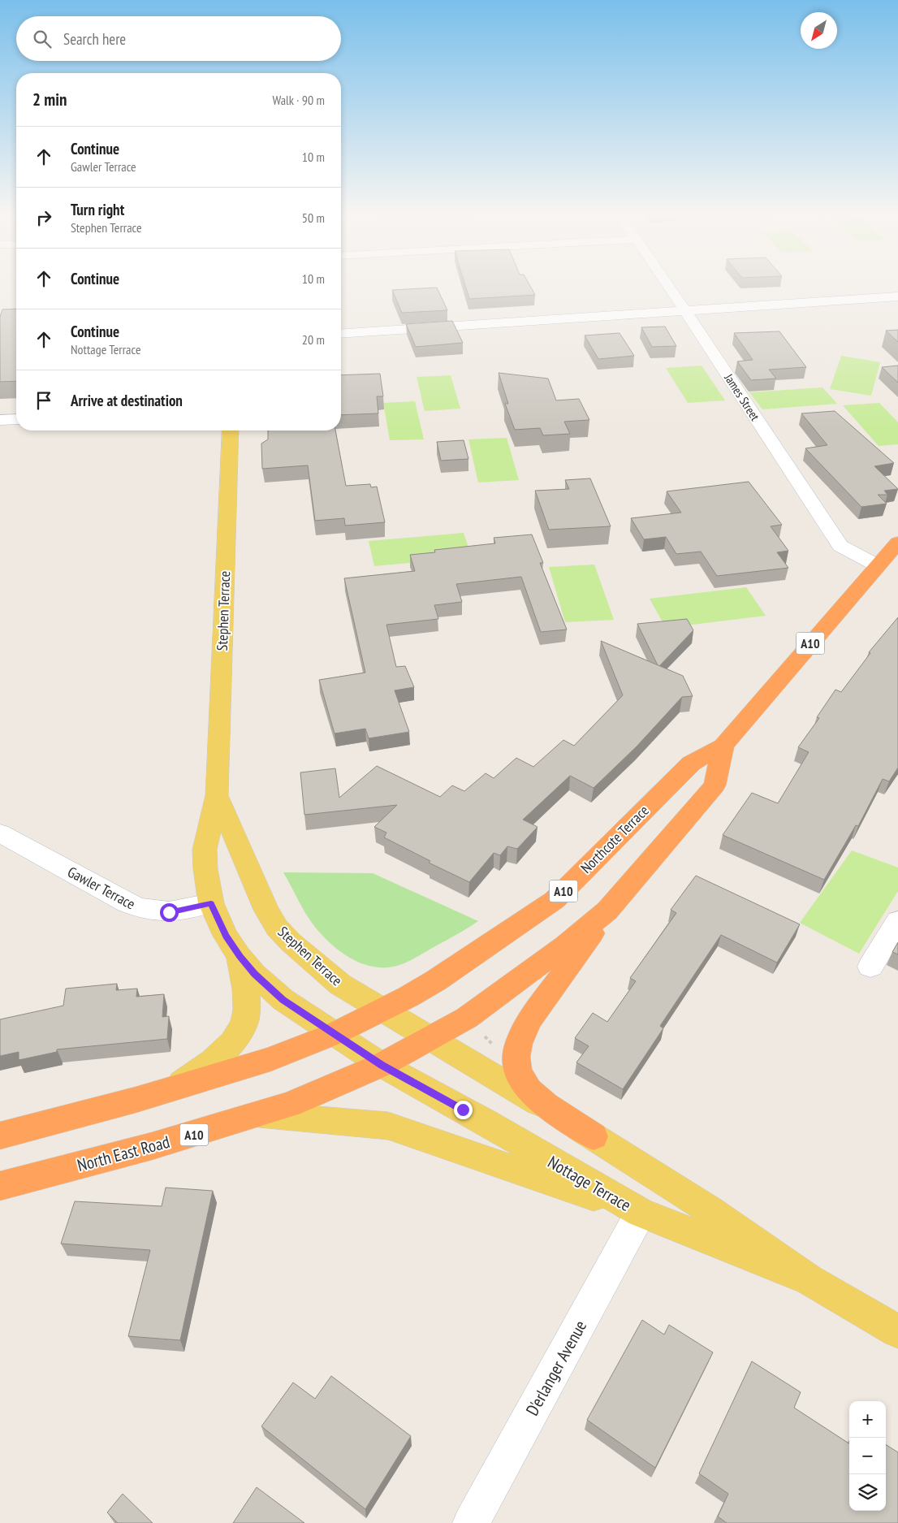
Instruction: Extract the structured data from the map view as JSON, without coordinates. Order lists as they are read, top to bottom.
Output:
{
  "streets": {
    "highway": ["A10", "Northcote Terrace", "North East Road"],
    "main road": ["Stephen Terrace", "Nottage Terrace"],
    "street": ["James Street", "Gawler Terrace", "D'erlanger Avenue"]
  },
  "crossings": [
    ["James Street", "Northcote Terrace"],
    ["Stephen Terrace", "A10"],
    ["Stephen Terrace", "Northcote Terrace"],
    ["Stephen Terrace", "Gawler Terrace"],
    ["Stephen Terrace", "Nottage Terrace"],
    ["A10", "Northcote Terrace"],
    ["A10", "North East Road"],
    ["A10", "Nottage Terrace"],
    ["Northcote Terrace", "Nottage Terrace"],
    ["North East Road", "Nottage Terrace"],
    ["Nottage Terrace", "D'erlanger Avenue"]
  ],
  "north": "bottom left",
  "page": {
    "search": "Search here",
    "heading": ["2 min", "Walk · 90 m"],
    "list": [
      ["Continue", "Gawler Terrace", "10 m"],
      ["Turn right", "Stephen Terrace", "50 m"],
      ["Continue", "10 m"],
      ["Continue", "Nottage Terrace", "20 m"],
      "Arrive at destination"
    ],
    "map_buttons": ["+", "−"]
  }
}
